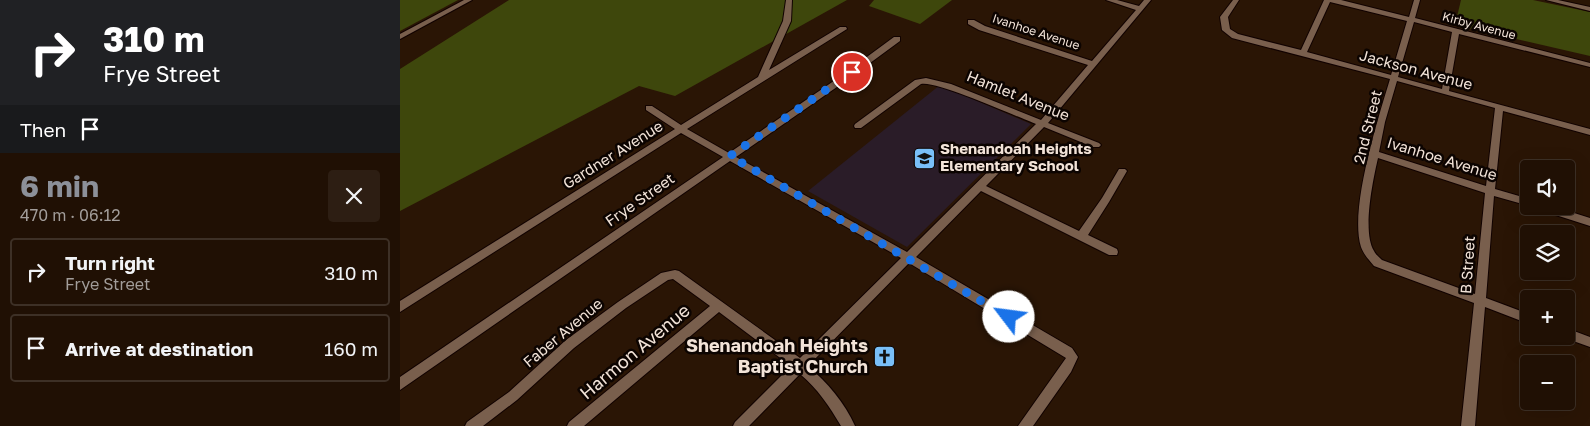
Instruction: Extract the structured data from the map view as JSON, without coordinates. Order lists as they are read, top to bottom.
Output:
{
  "streets": {
    "street": [
      "Kirby Avenue",
      "Ivanhoe Avenue",
      "Jackson Avenue",
      "Hamlet Avenue",
      "2nd Street",
      "Gardner Avenue",
      "Frye Street",
      "B Street",
      "Faber Avenue",
      "Harmon Avenue"
    ]
  },
  "crossings": [
    ["Kirby Avenue", "2nd Street"],
    ["Ivanhoe Avenue", "2nd Street"],
    ["Ivanhoe Avenue", "B Street"],
    ["Jackson Avenue", "2nd Street"],
    ["Jackson Avenue", "B Street"],
    ["2nd Street", "B Street"],
    ["Faber Avenue", "Harmon Avenue"]
  ],
  "places": {
    "school or university": ["Shenandoah Heights Elementary School"],
    "church": ["Shenandoah Heights Baptist Church"]
  },
  "page": {
    "turn": ["310 m", "Frye Street"],
    "then": "Then",
    "heading": ["6 min", "470 m · 06:12"],
    "map_buttons": ["+", "−"],
    "list": [
      {
        "name": "Turn right",
        "note": "Frye Street",
        "value": "310 m"
      },
      {
        "name": "Arrive at destination",
        "value": "160 m"
      }
    ]
  }
}
